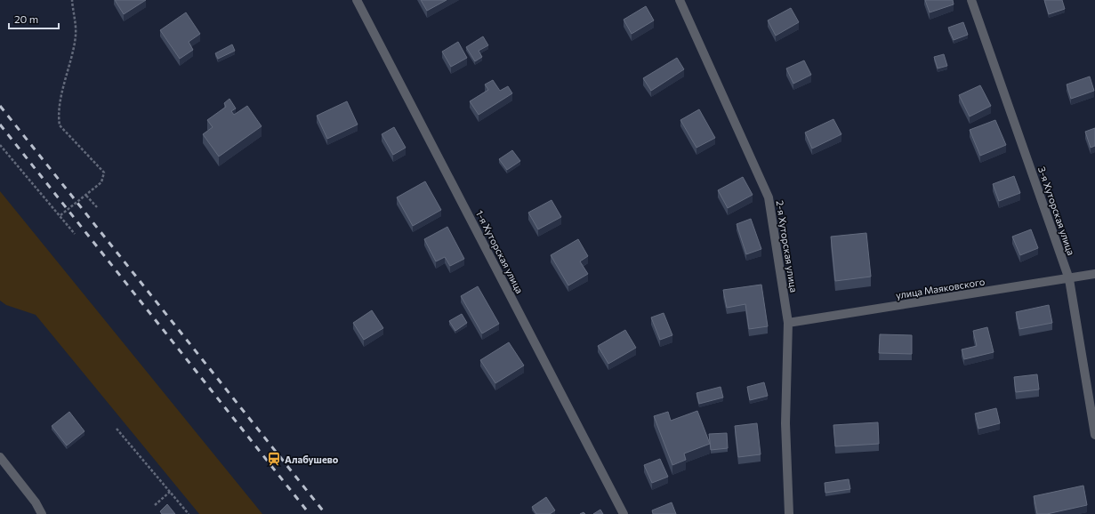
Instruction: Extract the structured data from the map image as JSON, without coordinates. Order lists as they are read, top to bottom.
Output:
{
  "streets": {
    "street": [
      "3-я Хуторская улица",
      "2-я Хуторская улица",
      "1-я Хуторская улица",
      "улица Маяковского"
    ]
  },
  "crossings": [
    ["3-я Хуторская улица", "улица Маяковского"],
    ["2-я Хуторская улица", "улица Маяковского"]
  ],
  "places": {
    "station": ["Алабушево"]
  },
  "scale_bar": "20 m"
}
